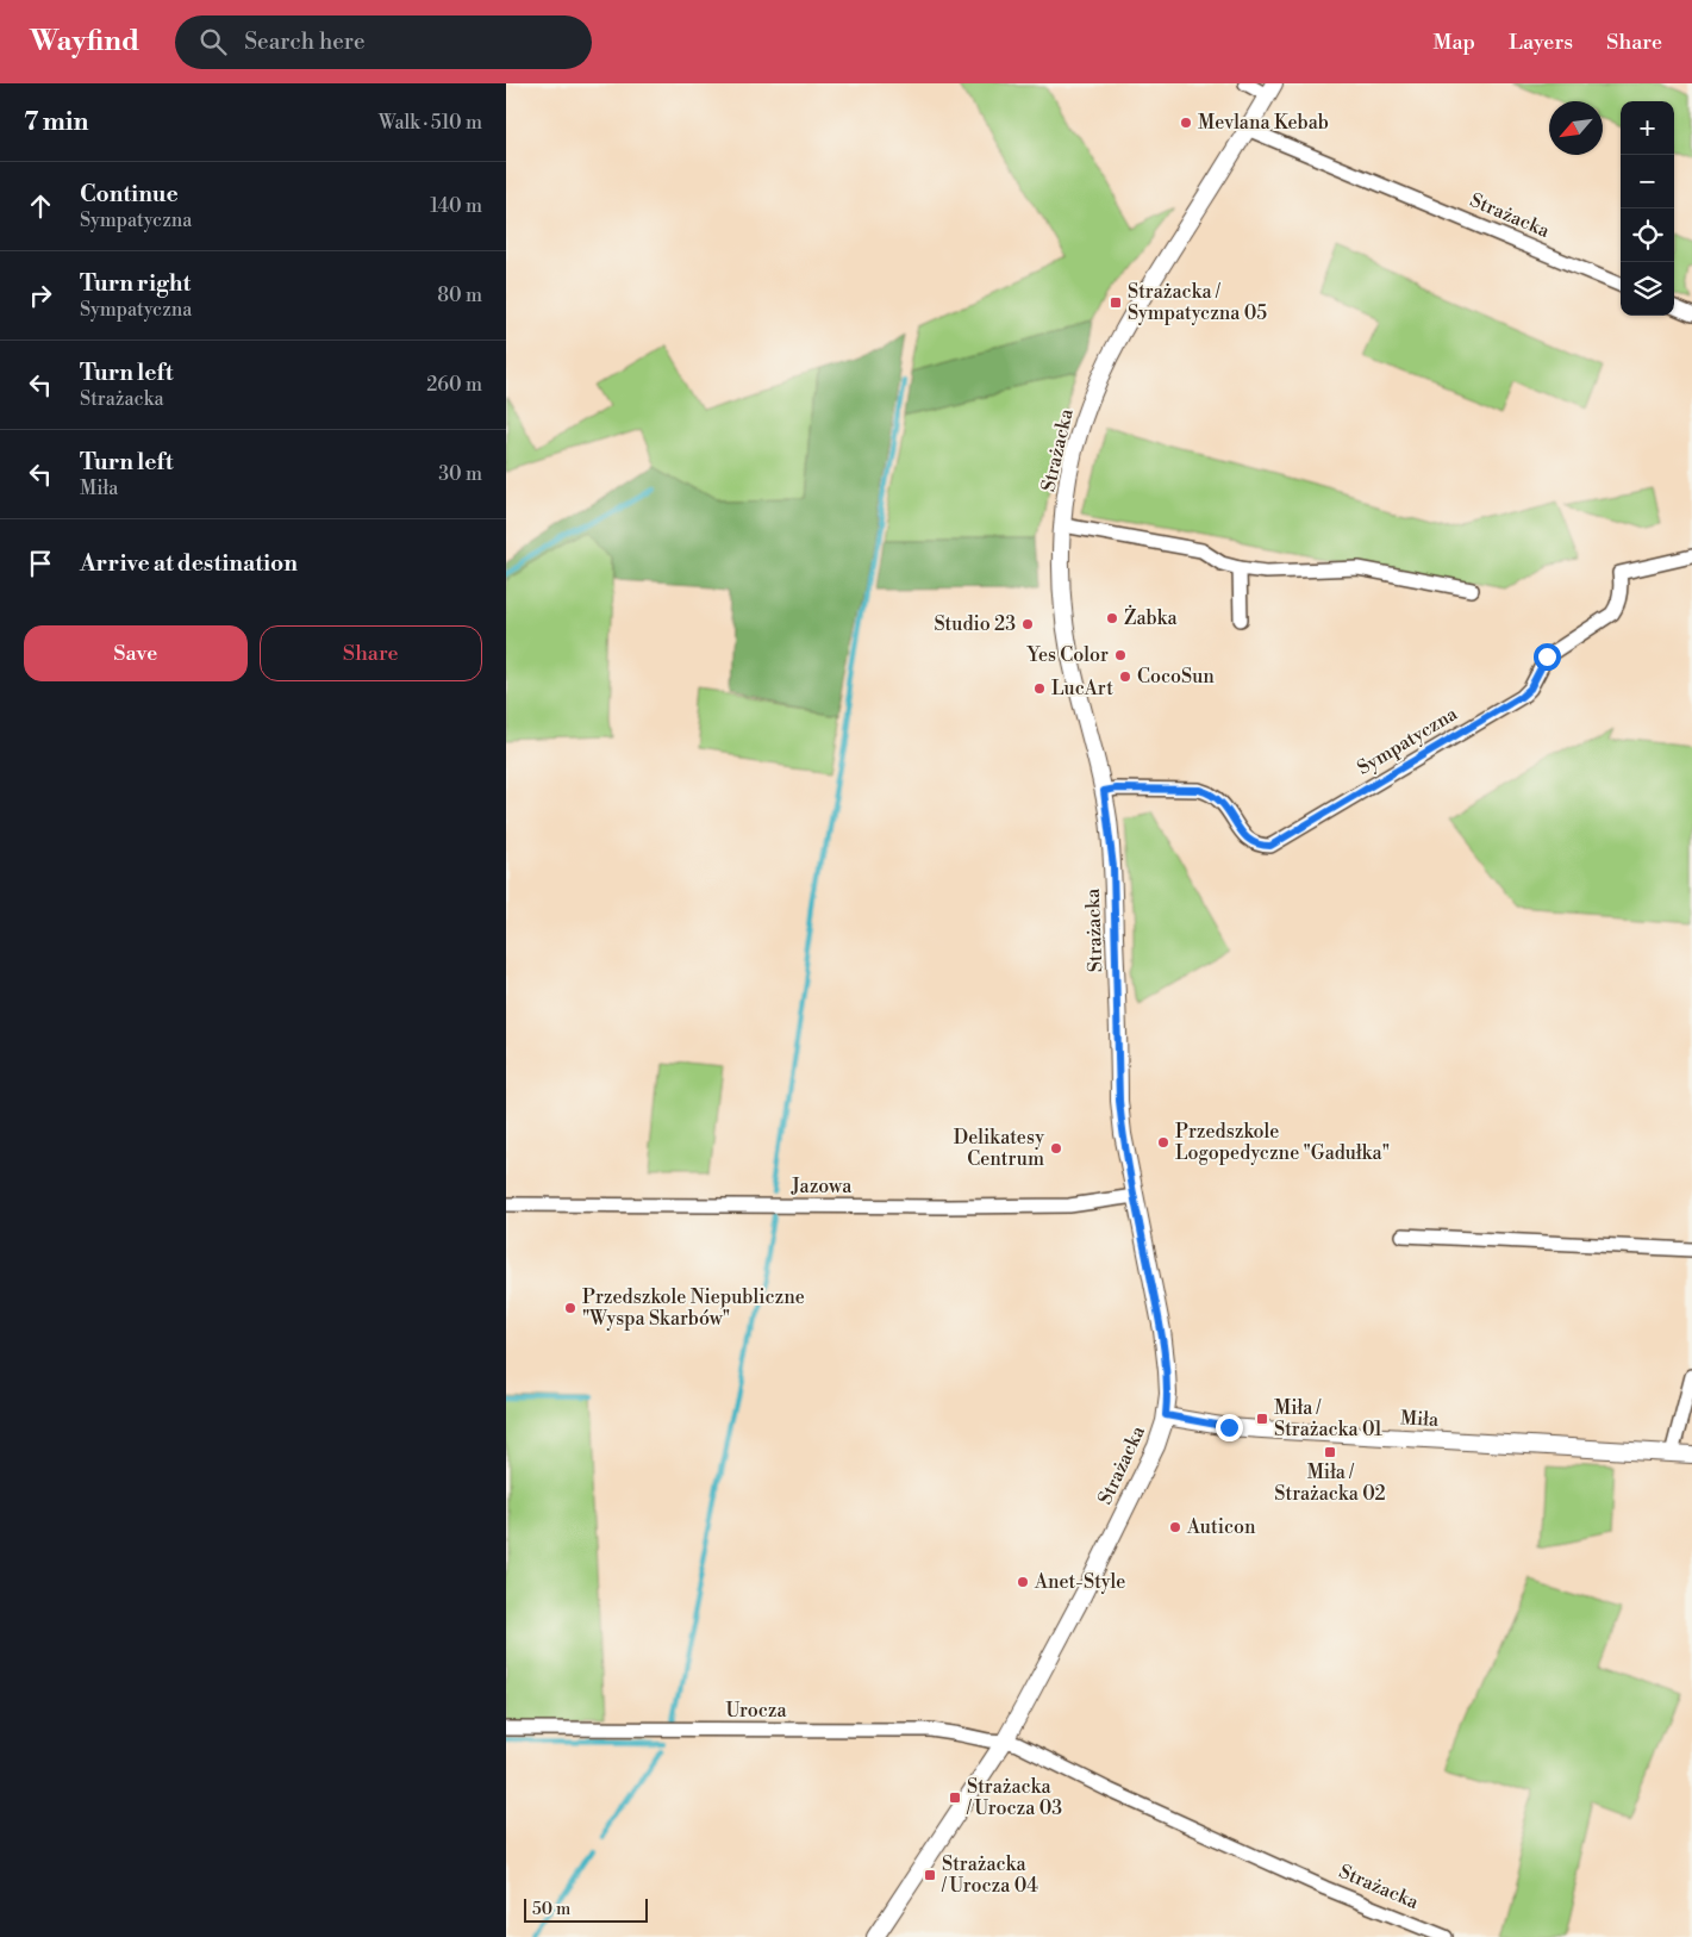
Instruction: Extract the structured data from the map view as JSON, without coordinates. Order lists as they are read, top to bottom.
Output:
{
  "streets": {
    "street": [
      "Strażacka",
      "Sympatyczna",
      "Jazowa",
      "Miła",
      "Urocza"
    ]
  },
  "crossings": [
    ["Strażacka", "Sympatyczna"],
    ["Strażacka", "Jazowa"],
    ["Strażacka", "Miła"],
    ["Strażacka", "Urocza"]
  ],
  "places": {
    "other": [
      "Mevlana Kebab",
      "Żabka",
      "Studio 23",
      "Yes Color",
      "CocoSun",
      "LucArt",
      "Przedszkole Logopedyczne \"Gadułka\"",
      "Delikatesy Centrum",
      "Przedszkole Niepubliczne \"Wyspa Skarbów\"",
      "Auticon",
      "Anet-Style"
    ],
    "transit": [
      "Strażacka / Sympatyczna 05",
      "Miła / Strażacka 01",
      "Miła / Strażacka 02",
      "Strażacka / Urocza 03",
      "Strażacka / Urocza 04"
    ]
  },
  "scale_bar": "50 m",
  "north": "bottom left",
  "page": {
    "header": "Wayfind",
    "search": "Search here",
    "nav": ["Map", "Layers", "Share"],
    "heading": ["7 min", "Walk · 510 m"],
    "map_buttons": ["+", "−"],
    "list": [
      ["Continue", "Sympatyczna", "140 m"],
      ["Turn right", "Sympatyczna", "80 m"],
      ["Turn left", "Strażacka", "260 m"],
      ["Turn left", "Miła", "30 m"],
      "Arrive at destination"
    ],
    "buttons": ["Save", "Share"],
    "scale": "50 m"
  }
}
